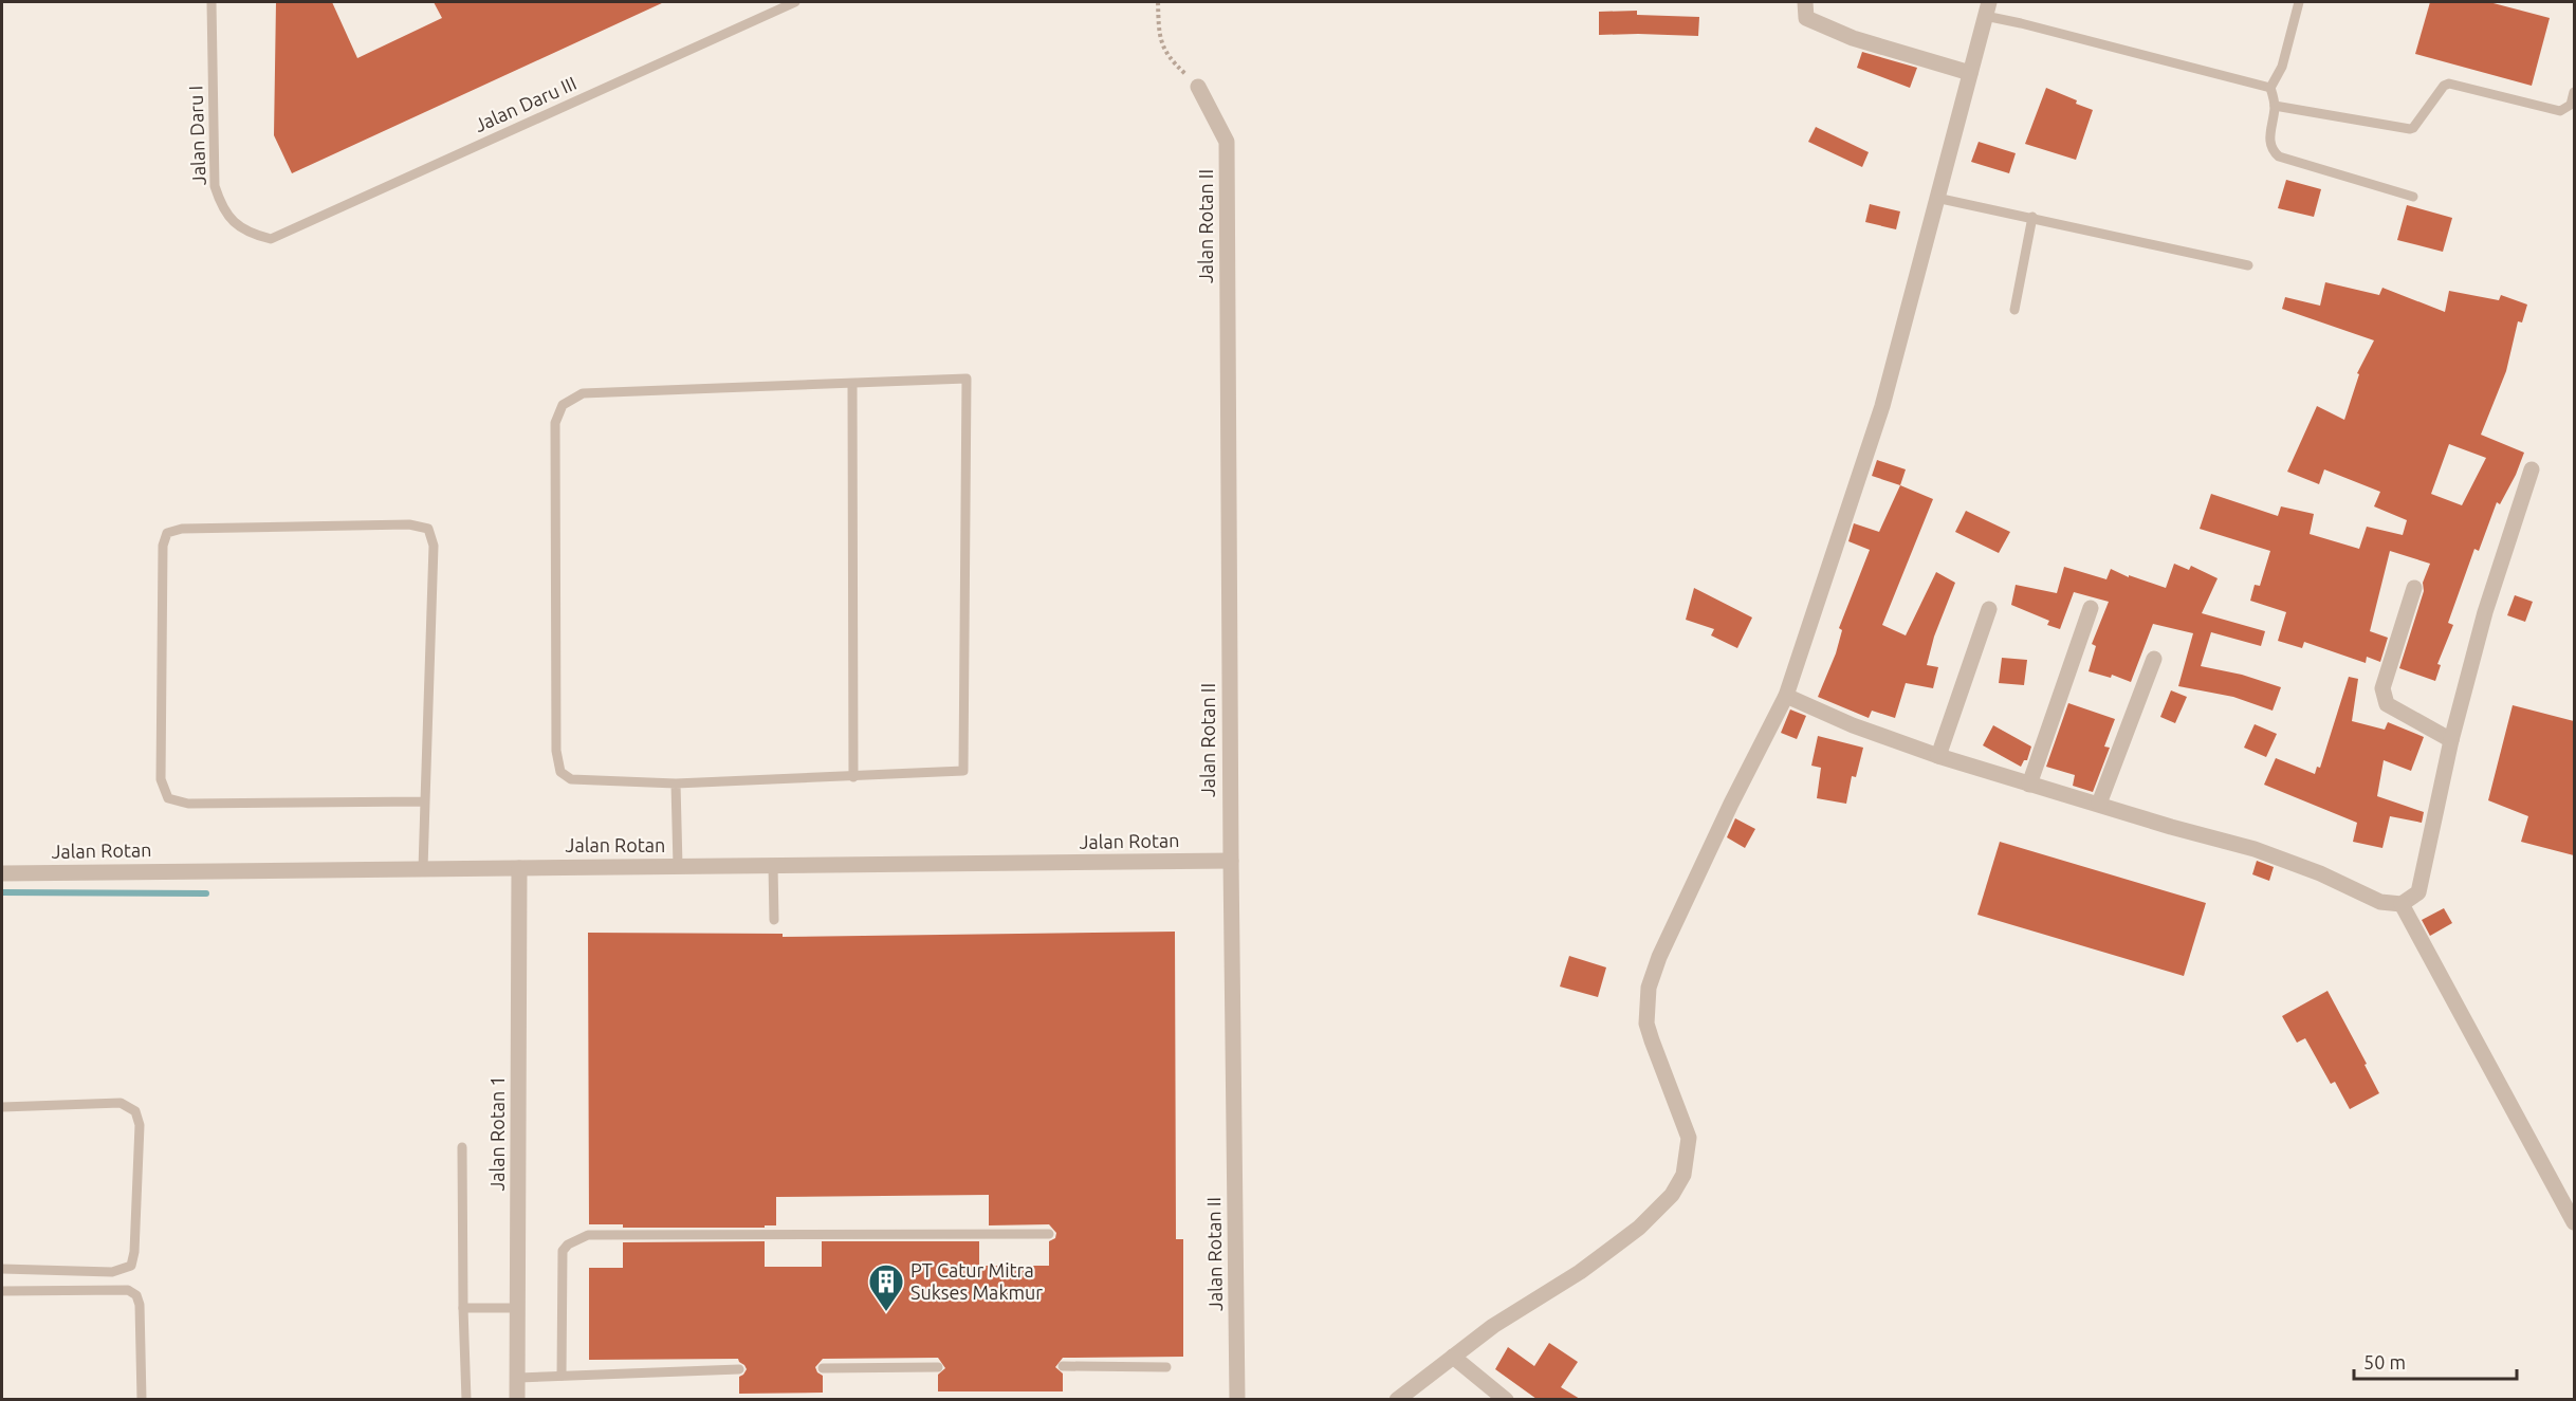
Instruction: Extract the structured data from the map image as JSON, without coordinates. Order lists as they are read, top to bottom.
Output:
{
  "streets": {
    "street": ["Jalan Rotan II", "Jalan Rotan", "Jalan Rotan 1"],
    "lane": ["Jalan Daru III", "Jalan Daru I"]
  },
  "crossings": [
    ["Jalan Daru III", "Jalan Daru I"],
    ["Jalan Rotan II", "Jalan Rotan"],
    ["Jalan Rotan", "Jalan Rotan 1"]
  ],
  "places": {
    "building": ["PT Catur Mitra Sukses Makmur"]
  },
  "scale_bar": "50 m"
}
